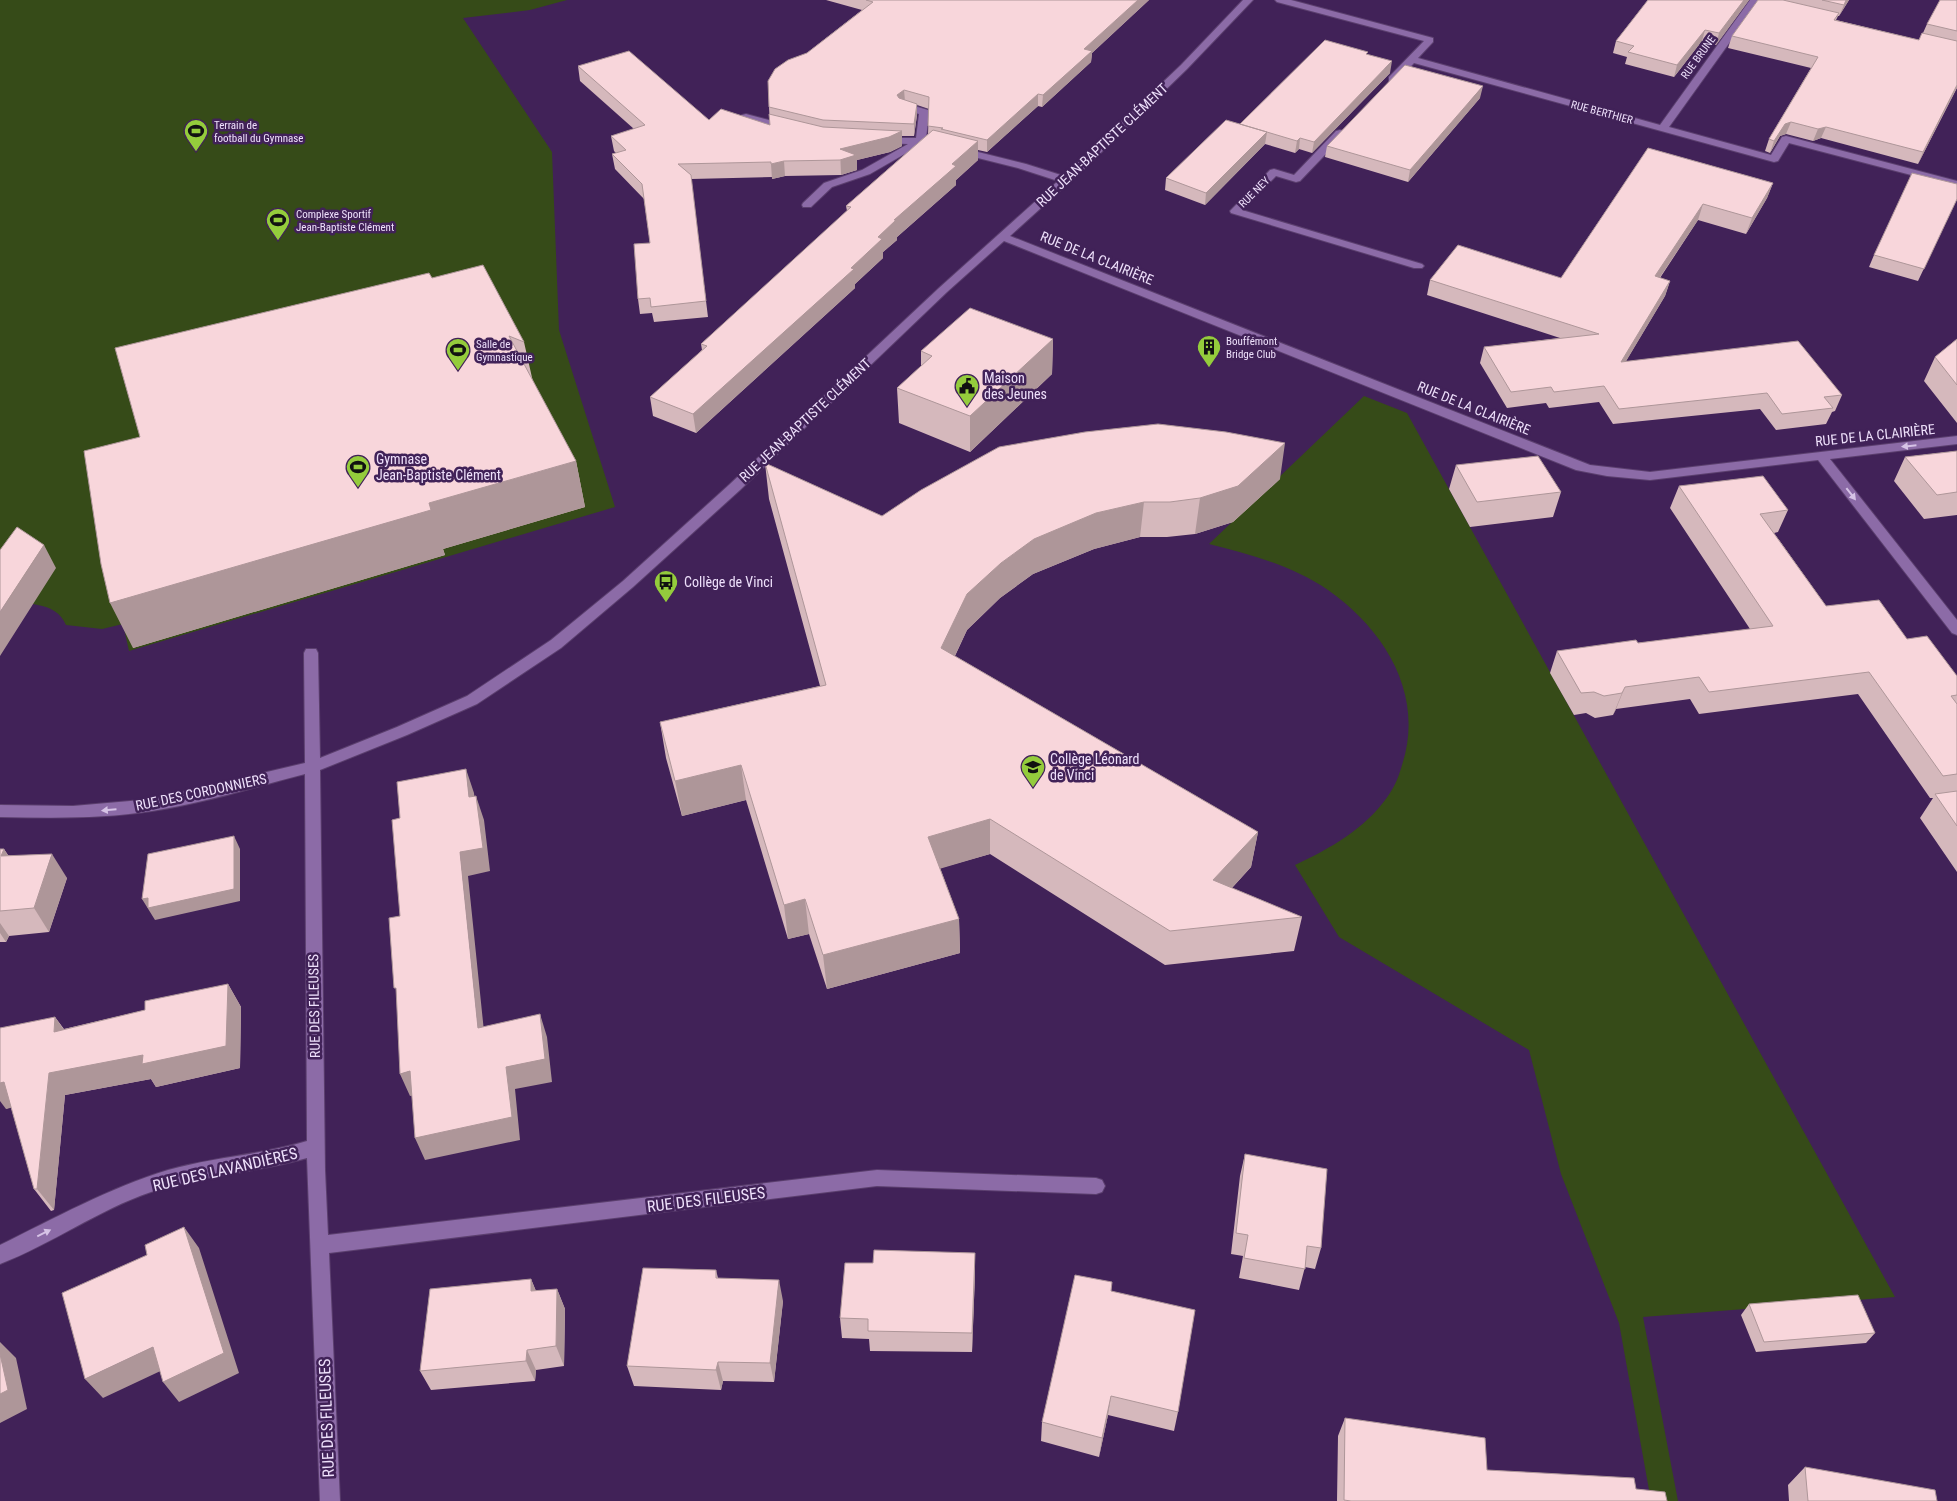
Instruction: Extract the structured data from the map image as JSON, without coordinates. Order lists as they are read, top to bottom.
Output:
{
  "streets": {
    "street": [
      "RUE BRUNE",
      "RUE BERTHIER",
      "RUE JEAN-BAPTISTE CLÉMENT",
      "RUE NEY",
      "RUE DE LA CLAIRIÈRE",
      "RUE DES CORDONNIERS",
      "RUE DES FILEUSES",
      "RUE DES LAVANDIÈRES"
    ]
  },
  "crossings": [
    ["RUE BRUNE", "RUE BERTHIER"],
    ["RUE JEAN-BAPTISTE CLÉMENT", "RUE DE LA CLAIRIÈRE"],
    ["RUE JEAN-BAPTISTE CLÉMENT", "RUE DES CORDONNIERS"],
    ["RUE JEAN-BAPTISTE CLÉMENT", "RUE DES FILEUSES"],
    ["RUE DES CORDONNIERS", "RUE DES FILEUSES"],
    ["RUE DES FILEUSES", "RUE DES LAVANDIÈRES"]
  ],
  "one_way": ["RUE DES CORDONNIERS", "RUE DES LAVANDIÈRES"],
  "places": {
    "sports": [
      "Terrain de football du Gymnase",
      "Complexe Sportif Jean-Baptiste Clément",
      "Salle de Gymnastique",
      "Gymnase Jean-Baptiste Clément"
    ],
    "building": ["Bouffémont Bridge Club"],
    "public building": ["Maison des Jeunes"],
    "bus stop": ["Collège de Vinci"],
    "school or university": ["Collège Léonard de Vinci"]
  }
}
